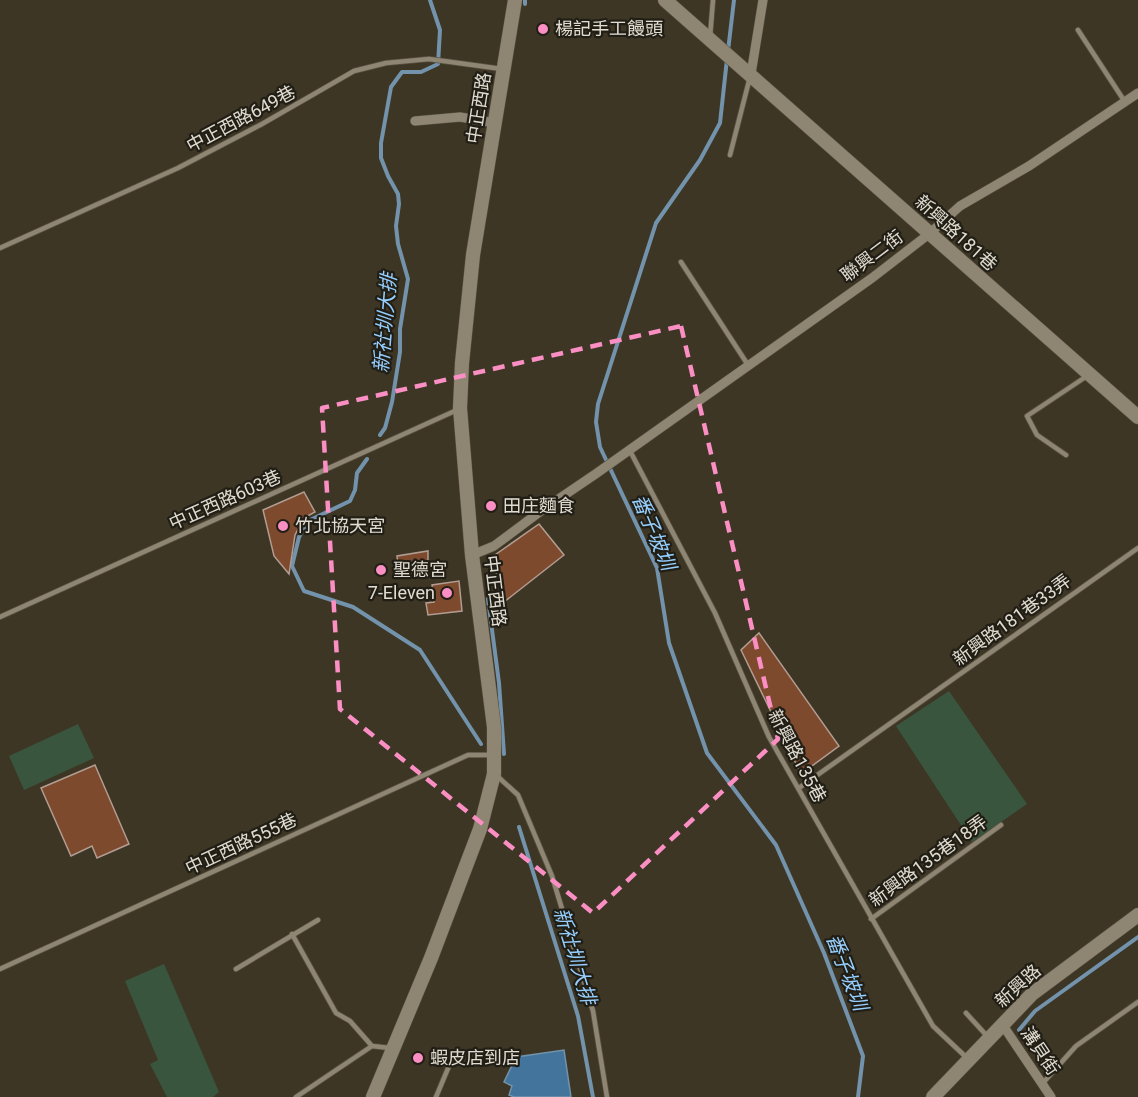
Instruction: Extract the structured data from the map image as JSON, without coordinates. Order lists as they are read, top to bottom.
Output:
{
  "streets": {
    "main road": ["中正西路", "新興路181巷", "新興路"],
    "street": ["聯興二街", "溝貝街"],
    "lane": [
      "中正西路649巷",
      "中正西路603巷",
      "新興路181巷33弄",
      "新興路135巷",
      "中正西路555巷",
      "新興路135巷18弄"
    ]
  },
  "crossings": [
    ["中正西路", "中正西路649巷"],
    ["中正西路", "聯興二街"],
    ["中正西路", "中正西路603巷"],
    ["中正西路", "中正西路555巷"],
    ["新興路181巷", "聯興二街"],
    ["聯興二街", "新興路135巷"],
    ["新興路181巷33弄", "新興路135巷"],
    ["新興路135巷", "新興路135巷18弄"],
    ["新興路135巷", "新興路"],
    ["新興路", "溝貝街"]
  ],
  "water": ["新社圳大排", "番子坡圳"],
  "places": [
    "楊記手工饅頭",
    "田庄麵食",
    "竹北協天宮",
    "聖德宮",
    "7-Eleven",
    "蝦皮店到店"
  ]
}
